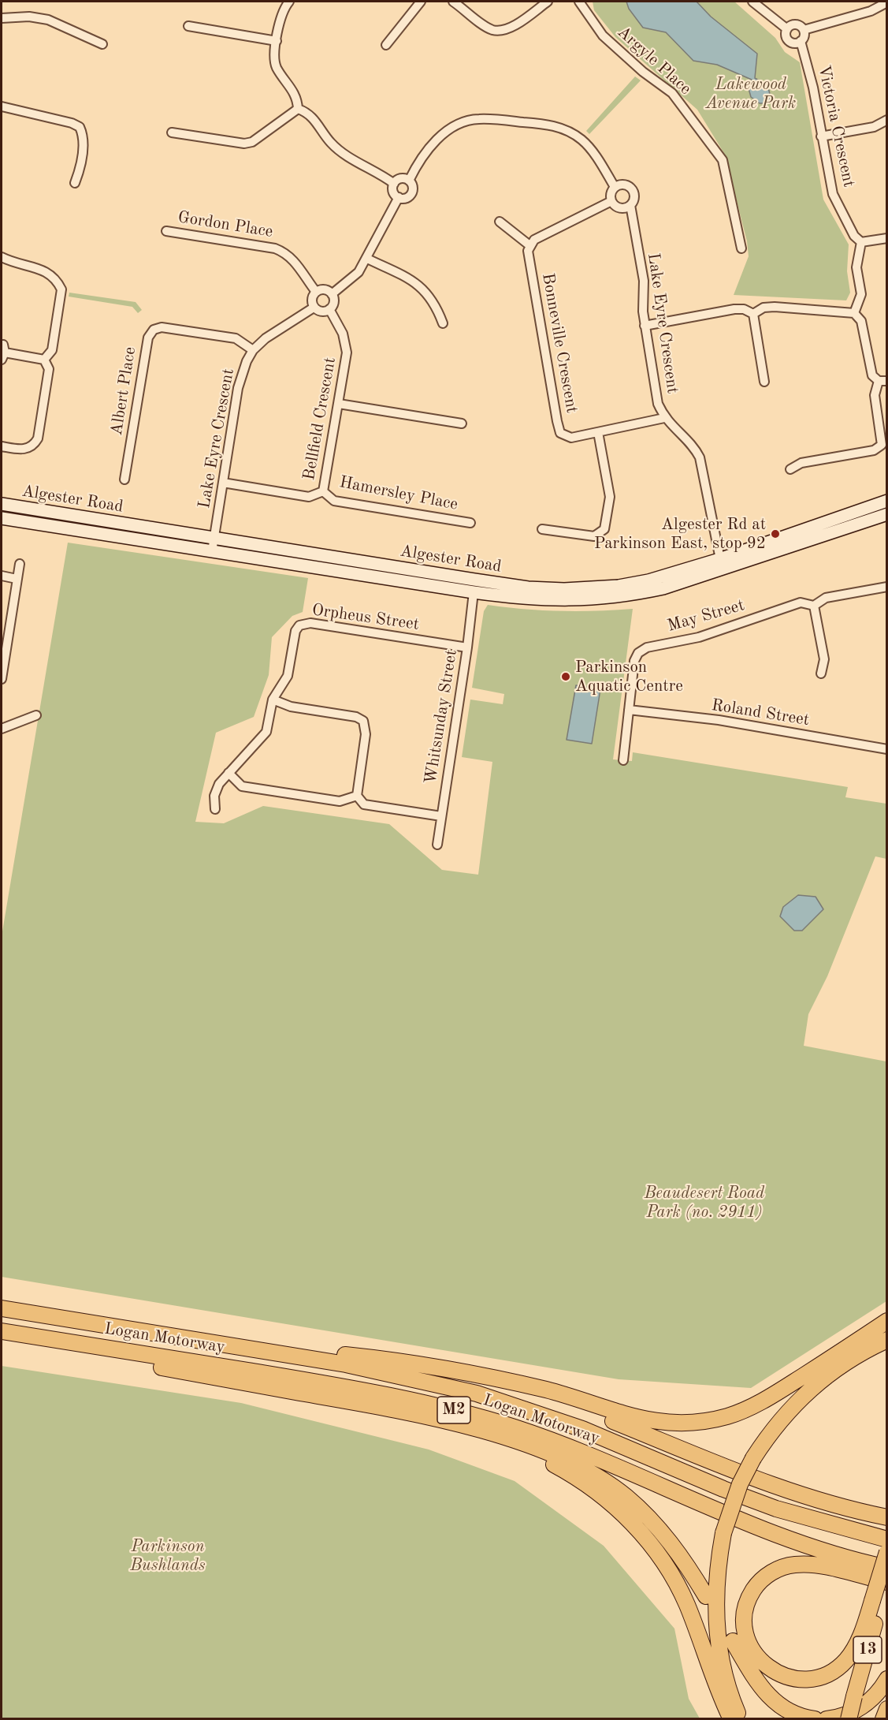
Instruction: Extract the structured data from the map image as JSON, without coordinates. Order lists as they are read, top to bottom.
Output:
{
  "streets": {
    "highway": ["Logan Motorway", "M2", "13"],
    "main road": ["Algester Road"],
    "street": [
      "Argyle Place",
      "Victoria Crescent",
      "Gordon Place",
      "Lake Eyre Crescent",
      "Bonneville Crescent",
      "Albert Place",
      "Bellfield Crescent",
      "Hamersley Place",
      "May Street",
      "Orpheus Street",
      "Roland Street",
      "Whitsunday Street"
    ]
  },
  "crossings": [
    ["Gordon Place", "Lake Eyre Crescent"],
    ["Gordon Place", "Bellfield Crescent"],
    ["Lake Eyre Crescent", "Bonneville Crescent"],
    ["Lake Eyre Crescent", "Albert Place"],
    ["Lake Eyre Crescent", "Bellfield Crescent"],
    ["Lake Eyre Crescent", "Algester Road"],
    ["Bellfield Crescent", "Hamersley Place"],
    ["Algester Road", "Whitsunday Street"],
    ["May Street", "Roland Street"],
    ["Orpheus Street", "Whitsunday Street"]
  ],
  "parks": ["Lakewood Avenue Park", "Beaudesert Road Park (no. 2911)", "Parkinson Bushlands"],
  "places": ["Algester Rd at Parkinson East, stop 92", "Parkinson Aquatic Centre"]
}
